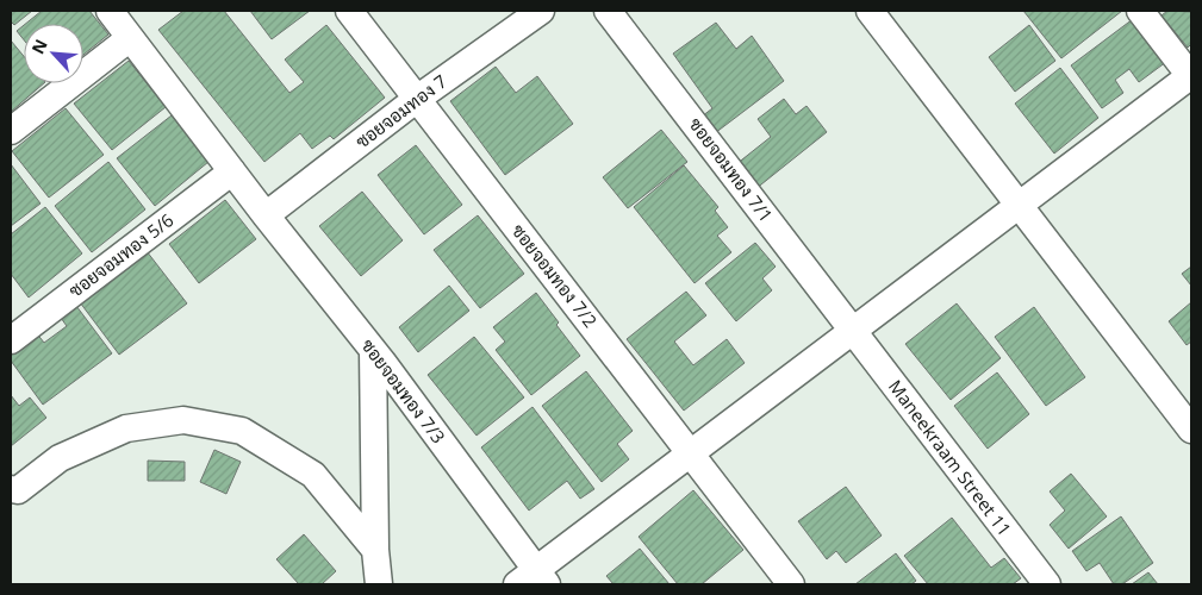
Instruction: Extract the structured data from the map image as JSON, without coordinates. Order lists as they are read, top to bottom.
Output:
{
  "streets": {
    "street": [
      "ซอยจอมทอง 7",
      "ซอยจอมทอง 7/1",
      "ซอยจอมทอง 5/6",
      "ซอยจอมทอง 7/2",
      "ซอยจอมทอง 7/3",
      "Maneekraam Street 11"
    ]
  },
  "crossings": [
    ["ซอยจอมทอง 7", "ซอยจอมทอง 7/2"],
    ["ซอยจอมทอง 7", "ซอยจอมทอง 7/3"],
    ["ซอยจอมทอง 7/1", "Maneekraam Street 11"],
    ["ซอยจอมทอง 5/6", "ซอยจอมทอง 7/3"]
  ],
  "north": "top left"
}
